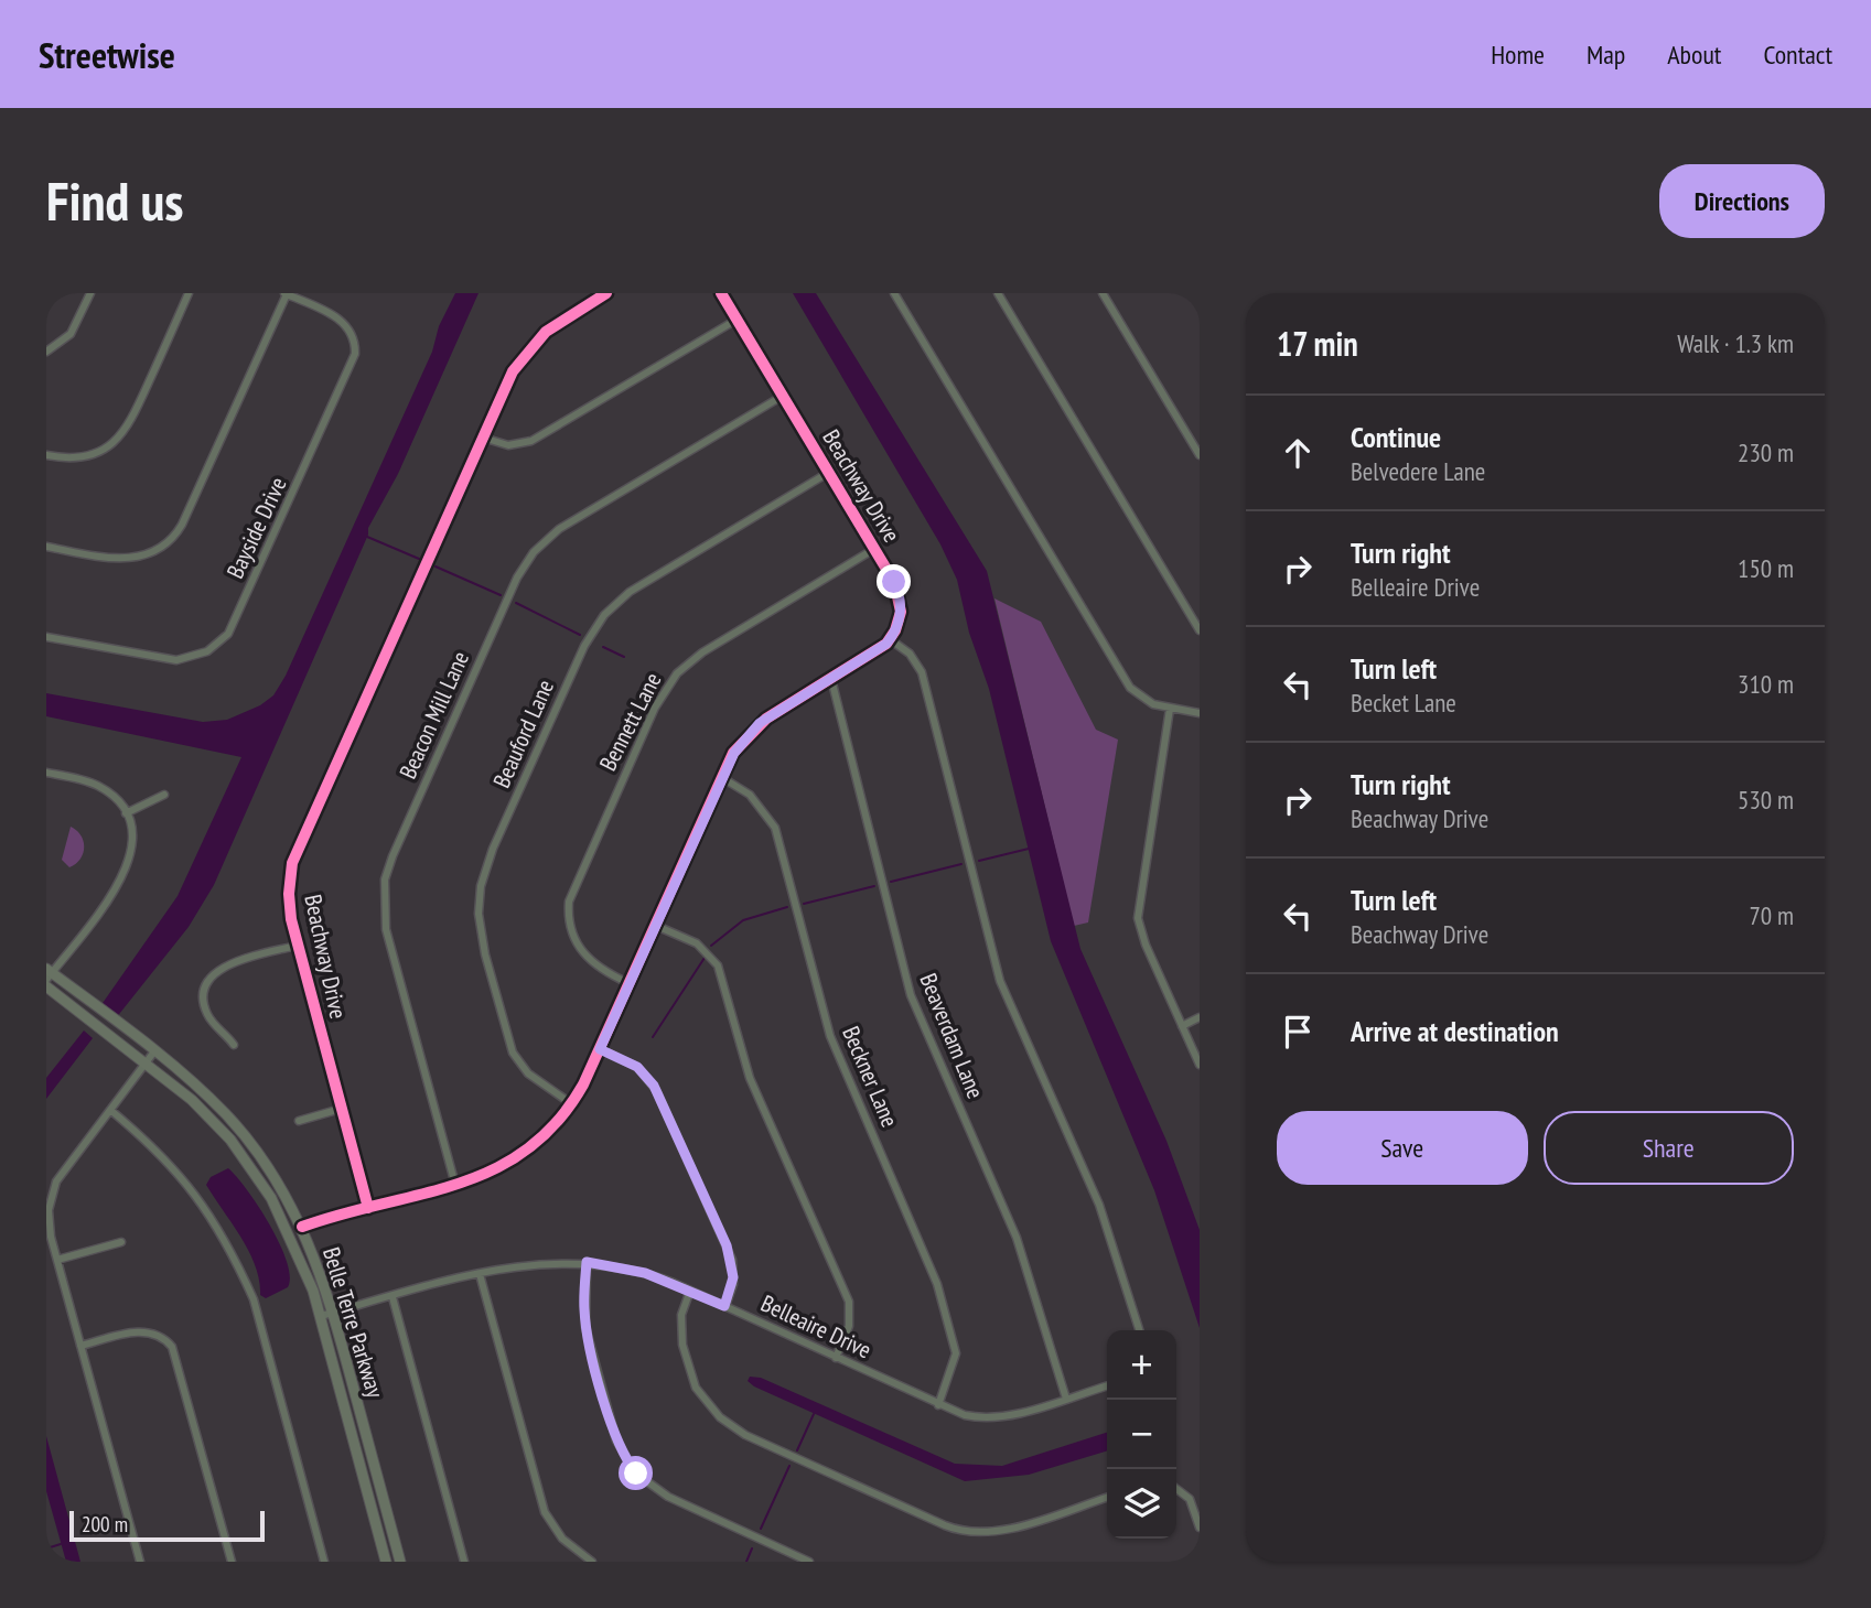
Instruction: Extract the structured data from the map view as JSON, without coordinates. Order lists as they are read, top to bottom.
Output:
{
  "streets": {
    "main road": ["Belle Terre Parkway"],
    "street": [
      "Beachway Drive",
      "Bayside Drive",
      "Beacon Mill Lane",
      "Bennett Lane",
      "Beauford Lane",
      "Beaverdam Lane",
      "Beckner Lane",
      "Belleaire Drive"
    ]
  },
  "crossings": [
    ["Beachway Drive", "Beacon Mill Lane"],
    ["Beachway Drive", "Bennett Lane"],
    ["Beachway Drive", "Beauford Lane"],
    ["Beaverdam Lane", "Belleaire Drive"],
    ["Beckner Lane", "Belleaire Drive"],
    ["Belle Terre Parkway", "Belleaire Drive"]
  ],
  "scale_bar": "200 m",
  "page": {
    "header": "Streetwise",
    "nav": [
      "Home",
      "Map",
      "About",
      "Contact"
    ],
    "buttons": [
      "Directions",
      ["Save", "Share"]
    ],
    "title": "Find us",
    "heading": ["17 min", "Walk · 1.3 km"],
    "list": [
      ["Continue", "Belvedere Lane", "230 m"],
      ["Turn right", "Belleaire Drive", "150 m"],
      ["Turn left", "Becket Lane", "310 m"],
      ["Turn right", "Beachway Drive", "530 m"],
      ["Turn left", "Beachway Drive", "70 m"],
      "Arrive at destination"
    ],
    "map_buttons": ["+", "−"],
    "scale": "200 m"
  }
}
